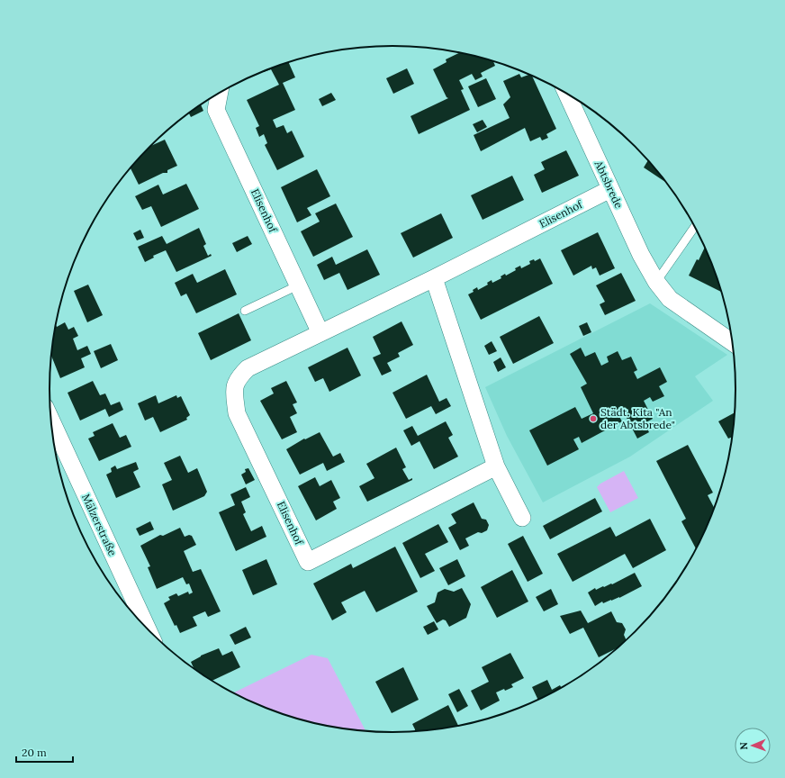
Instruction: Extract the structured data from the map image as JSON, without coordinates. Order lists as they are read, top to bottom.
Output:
{
  "streets": {
    "street": ["Abtsbrede", "Elisenhof", "Mälzerstraße"]
  },
  "crossings": [
    ["Abtsbrede", "Elisenhof"]
  ],
  "places": ["Städt. Kita \"An der Abtsbrede\""],
  "scale_bar": "20 m",
  "north": "left"
}
